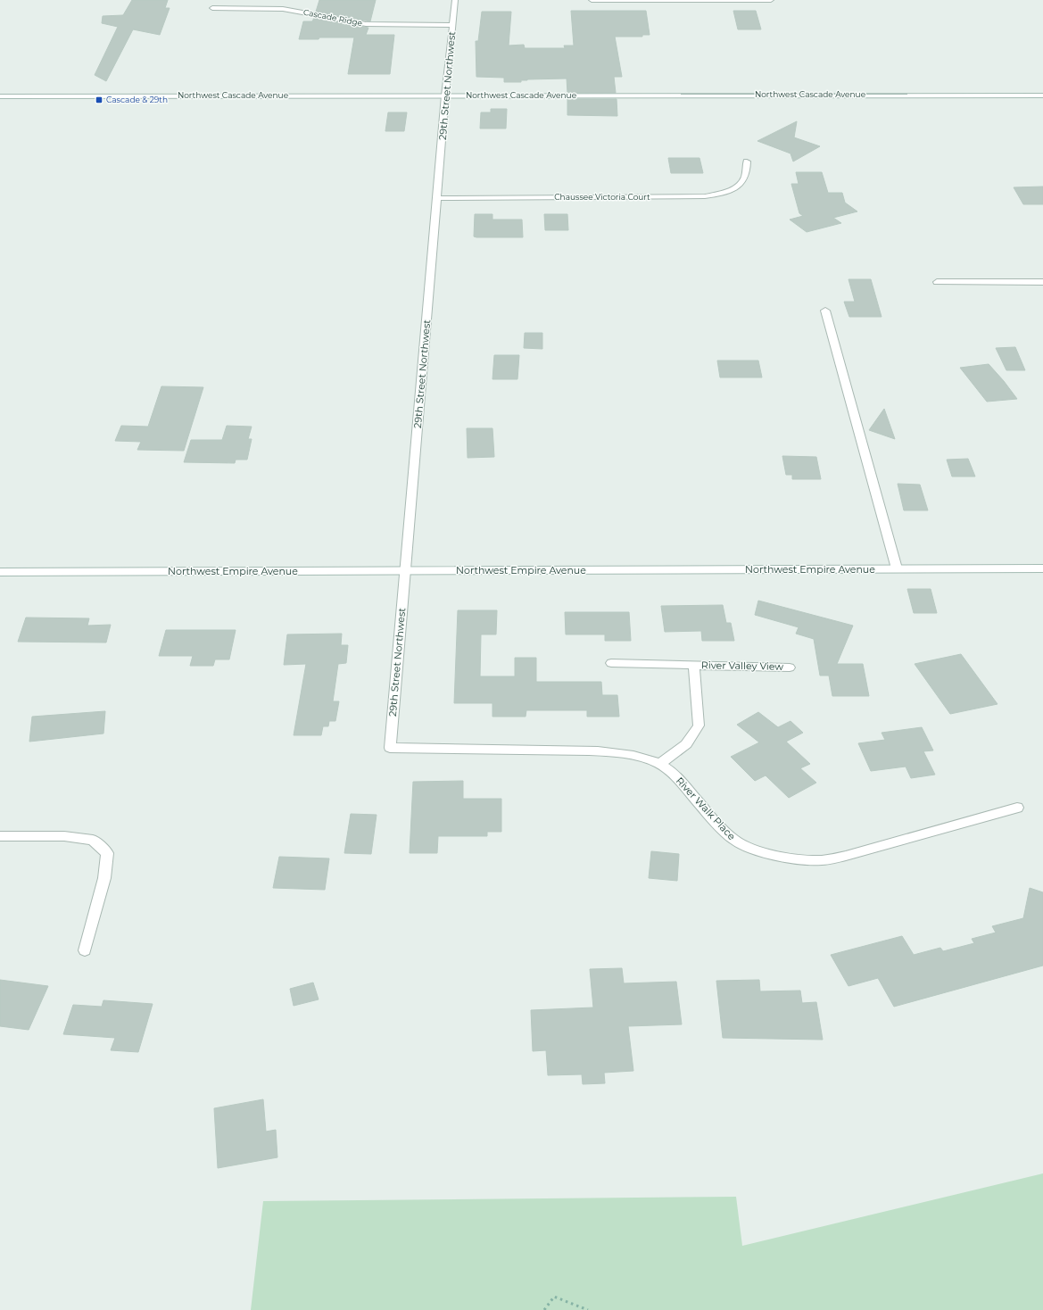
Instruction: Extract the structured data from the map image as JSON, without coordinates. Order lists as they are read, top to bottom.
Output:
{
  "streets": {
    "street": [
      "Cascade Ridge",
      "29th Street Northwest",
      "Northwest Cascade Avenue",
      "Chaussee Victoria Court",
      "Northwest Empire Avenue",
      "River Valley View",
      "River Walk Place"
    ]
  },
  "crossings": [
    ["Cascade Ridge", "29th Street Northwest"],
    ["29th Street Northwest", "Northwest Cascade Avenue"],
    ["29th Street Northwest", "Chaussee Victoria Court"],
    ["29th Street Northwest", "Northwest Empire Avenue"],
    ["29th Street Northwest", "River Walk Place"],
    ["River Valley View", "River Walk Place"]
  ],
  "places": {
    "transit": ["Cascade & 29th"]
  }
}
